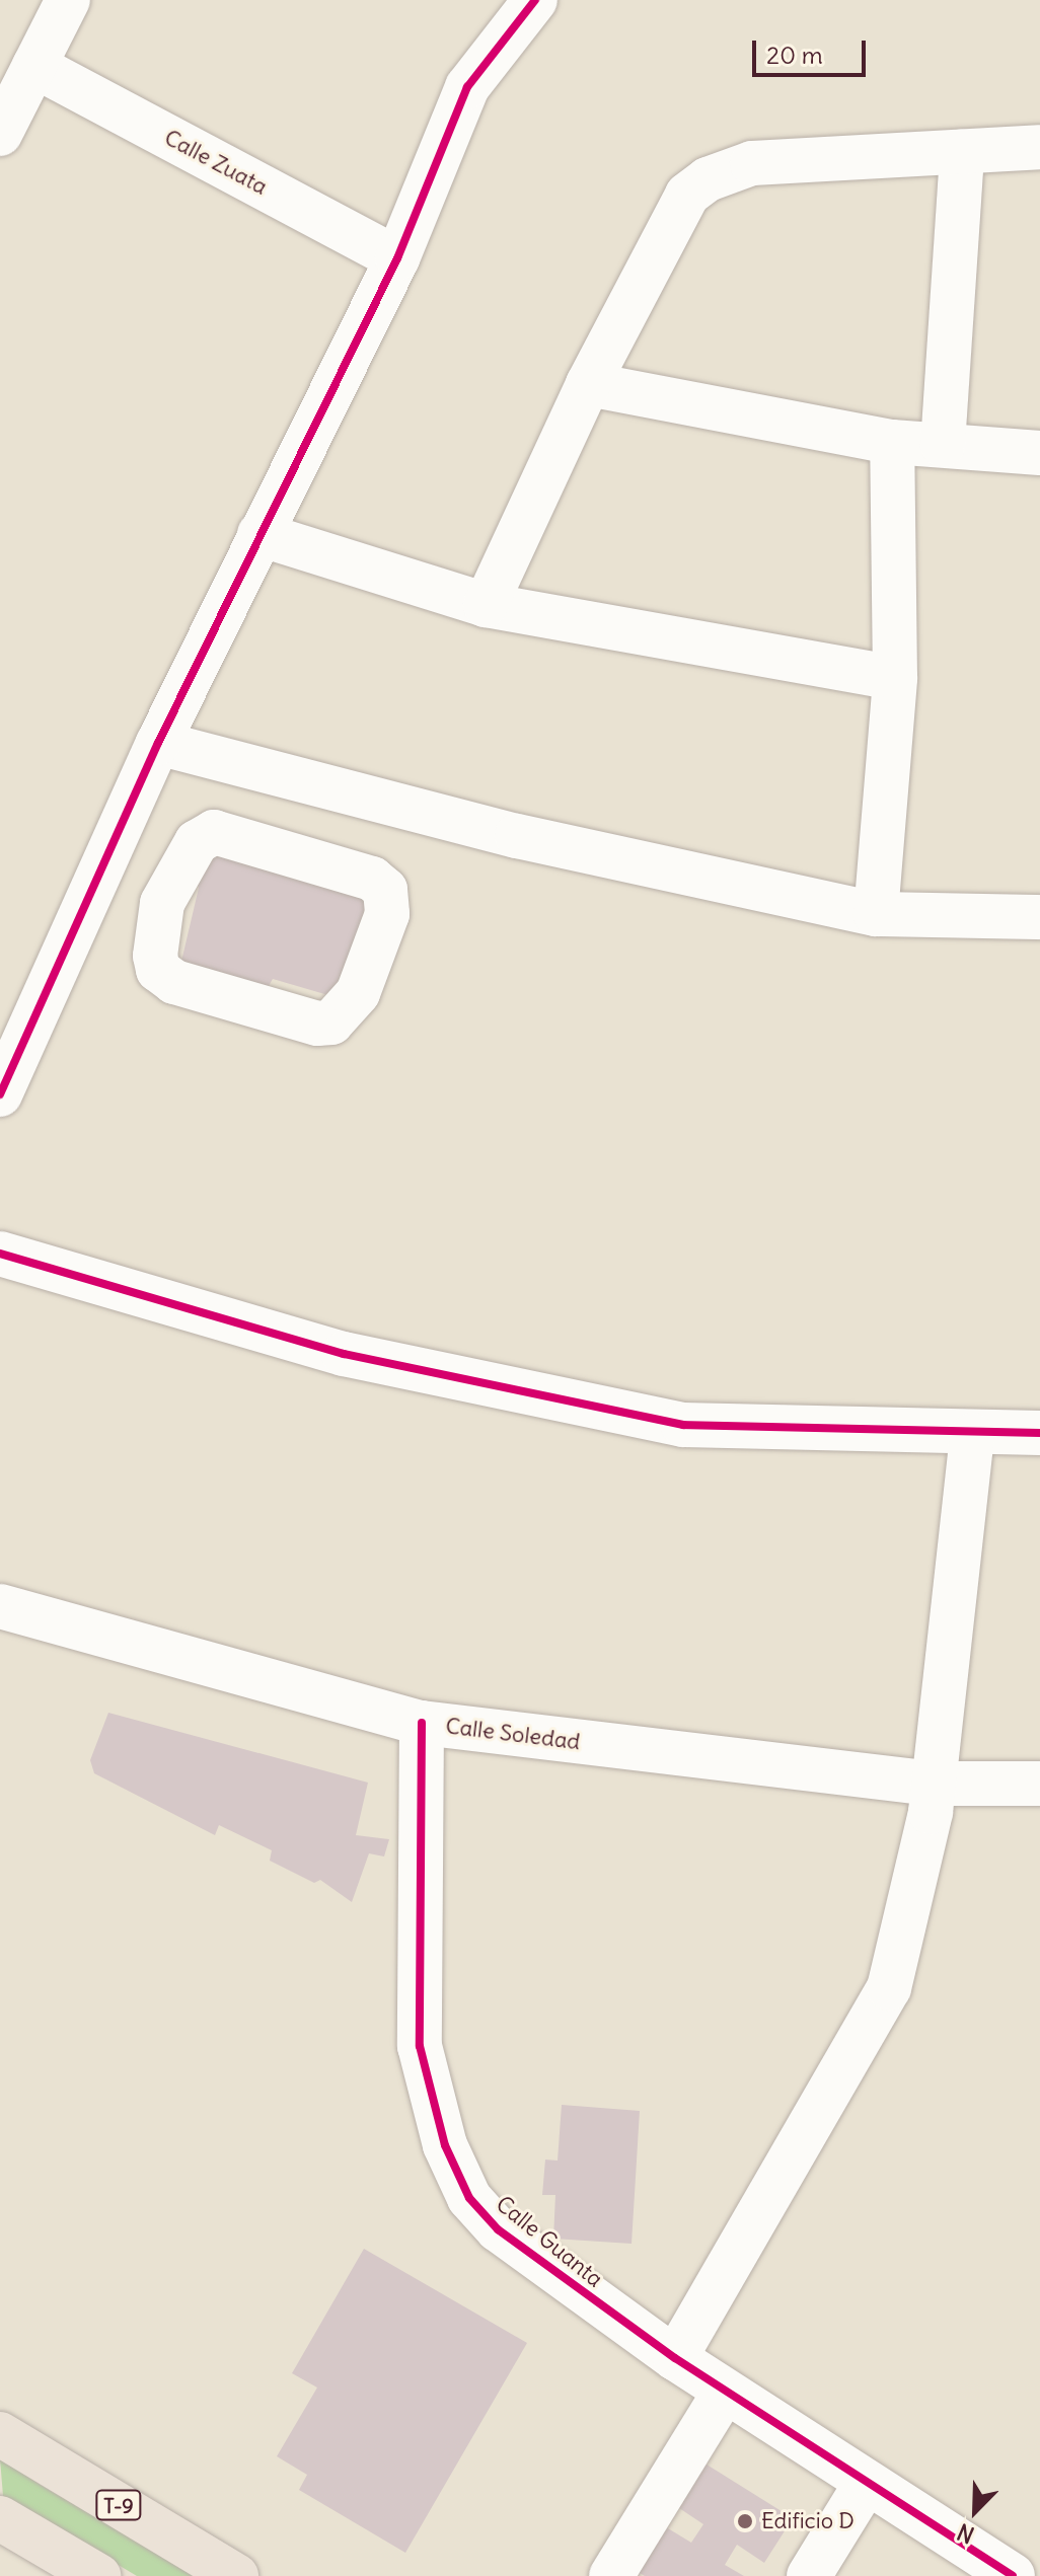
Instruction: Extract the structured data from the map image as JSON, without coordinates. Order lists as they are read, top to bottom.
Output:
{
  "streets": {
    "main road": ["T-9"],
    "street": ["Calle Zuata", "Calle Soledad", "Calle Guanta"]
  },
  "crossings": [
    ["Calle Soledad", "Calle Guanta"]
  ],
  "places": ["Edificio D"],
  "scale_bar": "20 m",
  "north": "bottom left"
}
